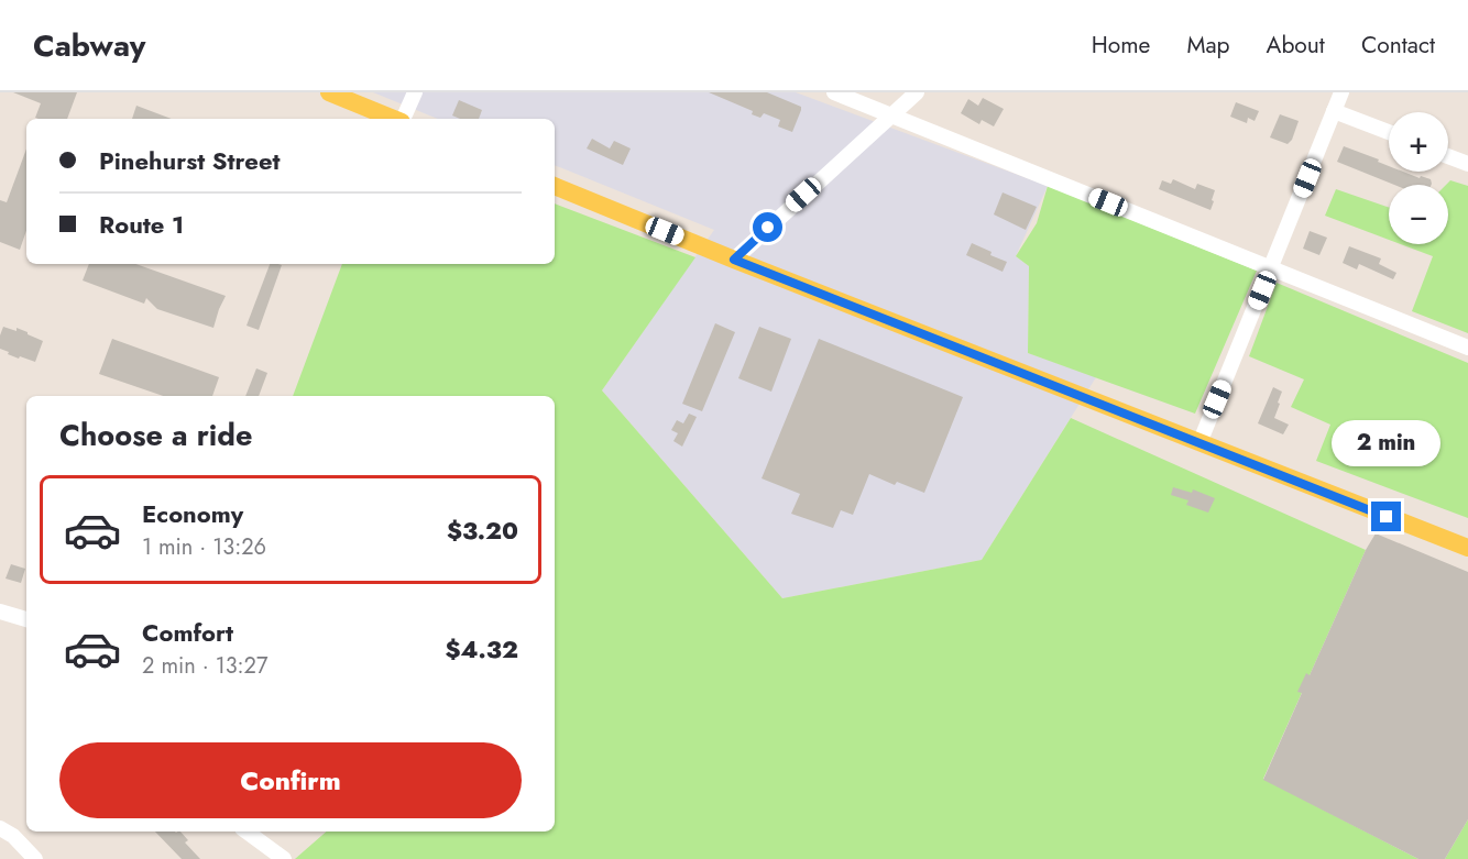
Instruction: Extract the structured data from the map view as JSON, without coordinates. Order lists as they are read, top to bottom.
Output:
{
  "page": {
    "header": "Cabway",
    "nav": [
      "Home",
      "Map",
      "About",
      "Contact"
    ],
    "map_buttons": ["+", "−"],
    "banner": ["Pinehurst Street", "Route 1"],
    "heading": "Choose a ride",
    "bubble": "2 min",
    "list": [
      {
        "name": "Economy",
        "note": "1 min · 13:26",
        "value": "$3.20"
      },
      {
        "name": "Comfort",
        "note": "2 min · 13:27",
        "value": "$4.32"
      }
    ],
    "buttons": "Confirm"
  }
}
